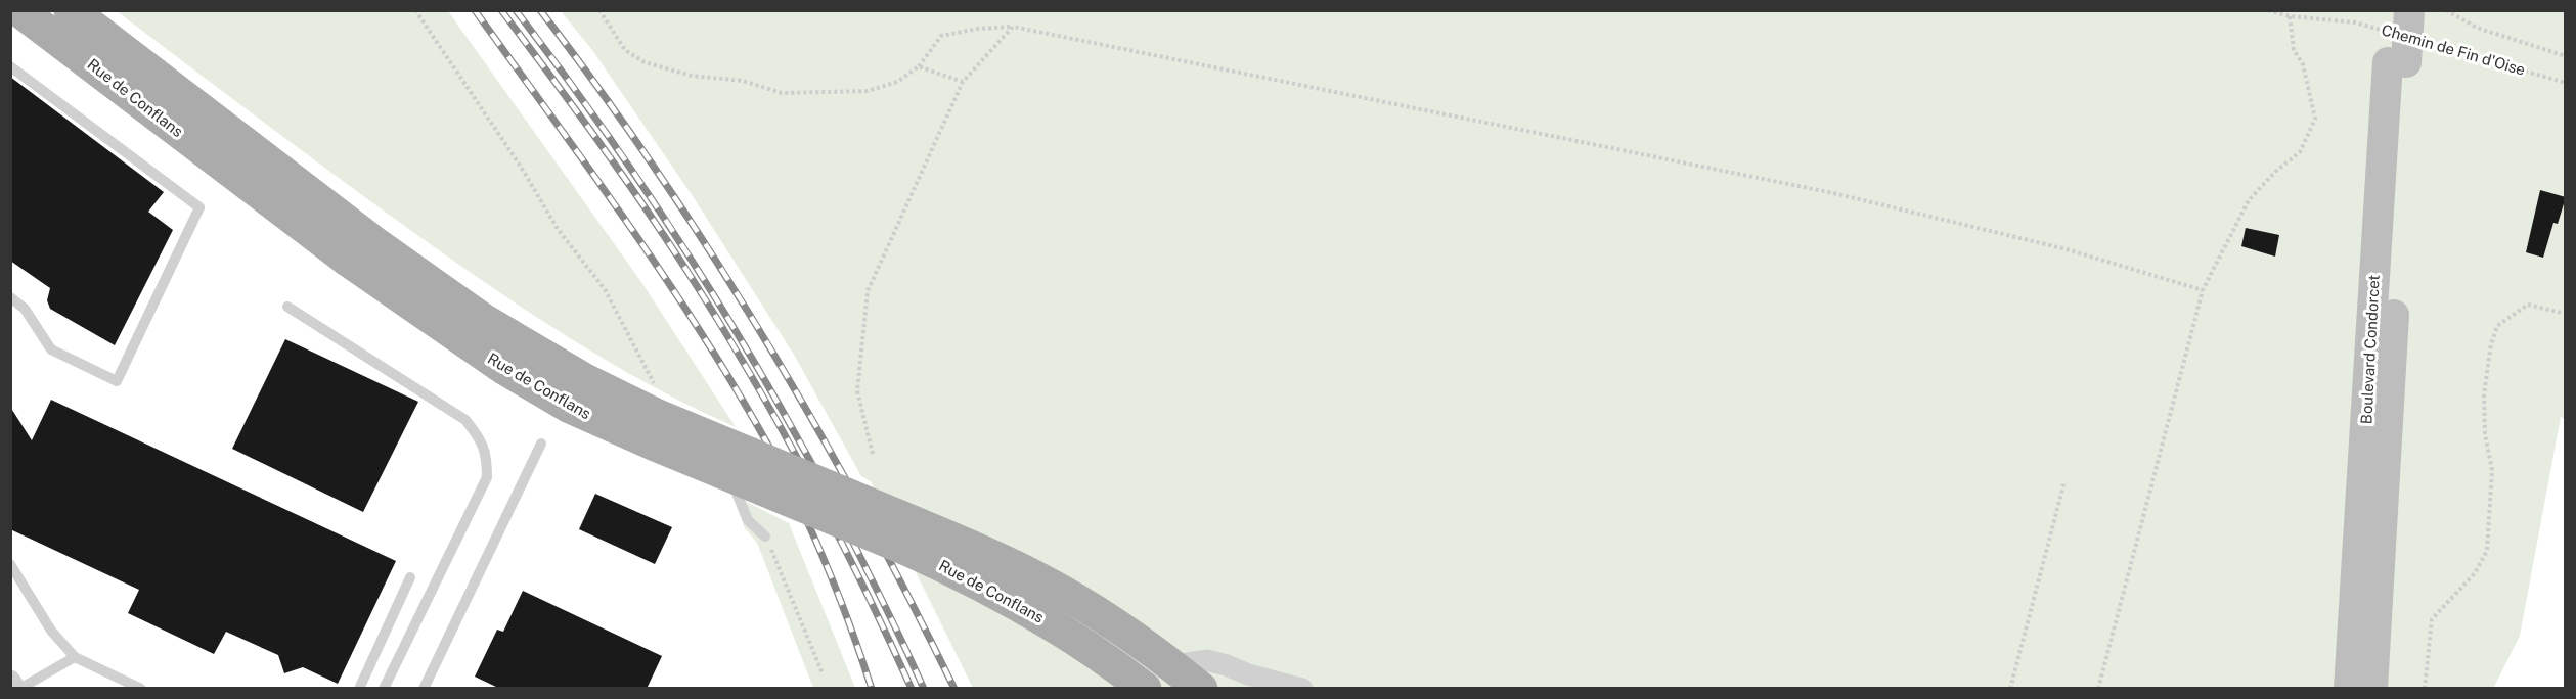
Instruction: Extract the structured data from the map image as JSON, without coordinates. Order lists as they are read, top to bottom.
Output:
{
  "streets": {
    "main road": ["Rue de Conflans", "Boulevard Condorcet"],
    "path": ["Chemin de Fin d'Oise"]
  },
  "crossings": [
    ["Chemin de Fin d'Oise", "Boulevard Condorcet"]
  ]
}
